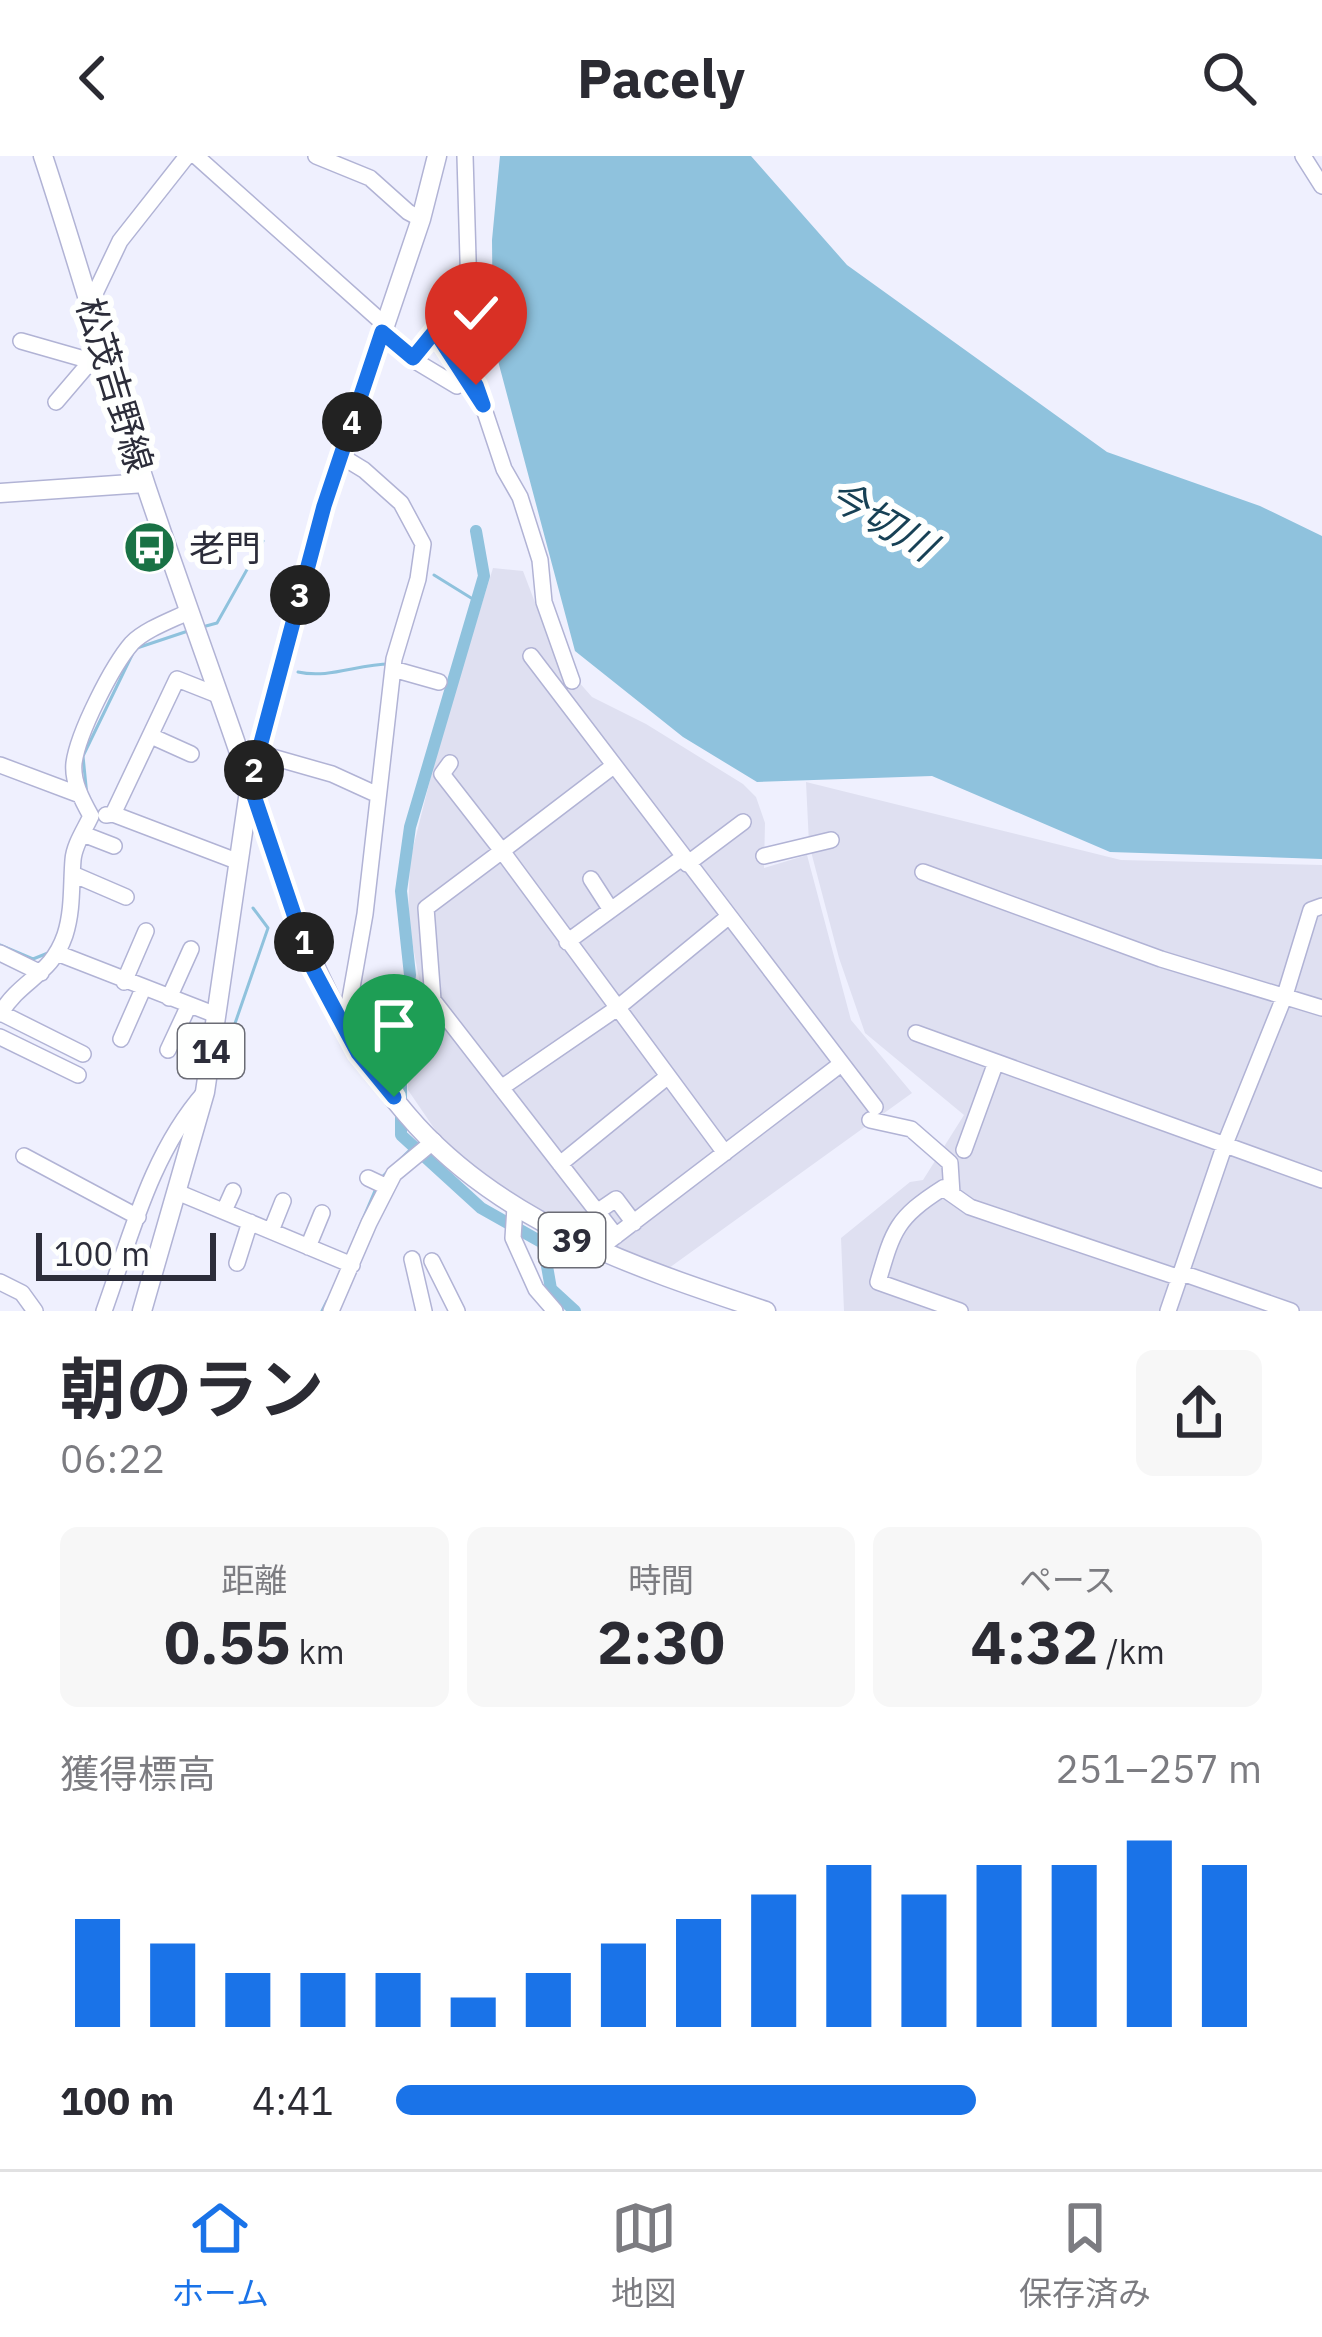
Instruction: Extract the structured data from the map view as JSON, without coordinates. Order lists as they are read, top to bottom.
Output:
{
  "streets": {
    "main road": ["松茂吉野線", "14", "39"]
  },
  "crossings": [
    ["松茂吉野線", "39"]
  ],
  "water": ["今切川"],
  "places": {
    "bus stop": ["老門"]
  },
  "scale_bar": "100 m",
  "page": {
    "header": "Pacely",
    "pins": [
      "4",
      "3",
      "2",
      "1"
    ],
    "scale": "100 m",
    "heading": ["朝のラン", "06:22"],
    "stats": [
      ["距離", "0.55 km"],
      ["時間", "2:30"],
      ["ペース", "4:32 /km"]
    ],
    "chart": ["獲得標高", "251–257 m"],
    "list": [
      {
        "name": "100 m",
        "note": "4:41"
      }
    ],
    "tabs": ["ホーム", "地図", "保存済み"]
  }
}
